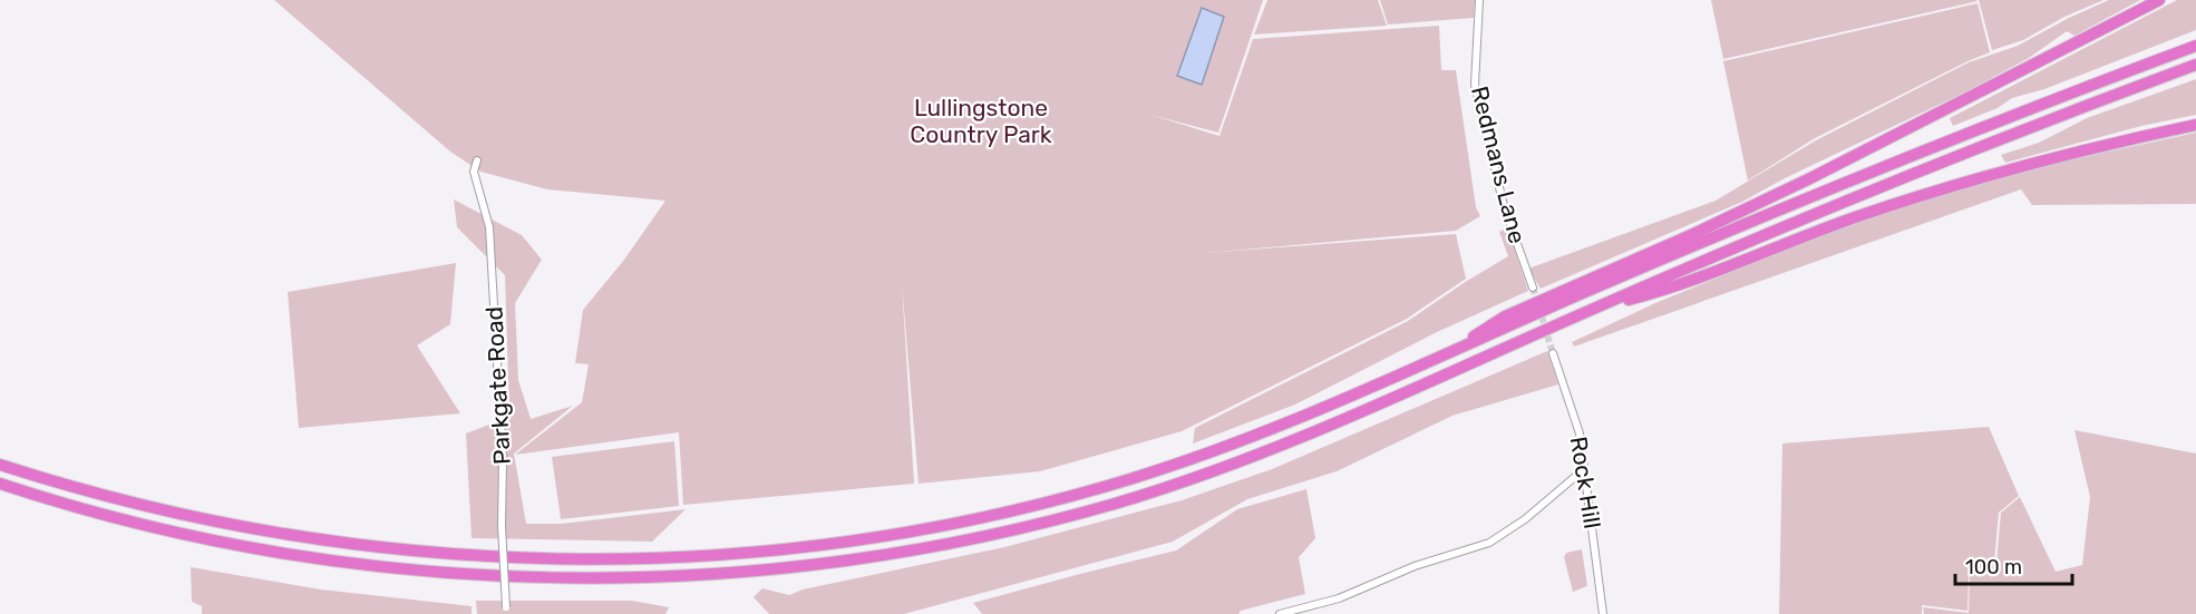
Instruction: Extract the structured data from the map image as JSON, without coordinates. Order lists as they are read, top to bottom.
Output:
{
  "streets": {
    "street": ["Redmans Lane", "Parkgate Road", "Rock Hill"]
  },
  "parks": ["Lullingstone Country Park"],
  "scale_bar": "100 m"
}
